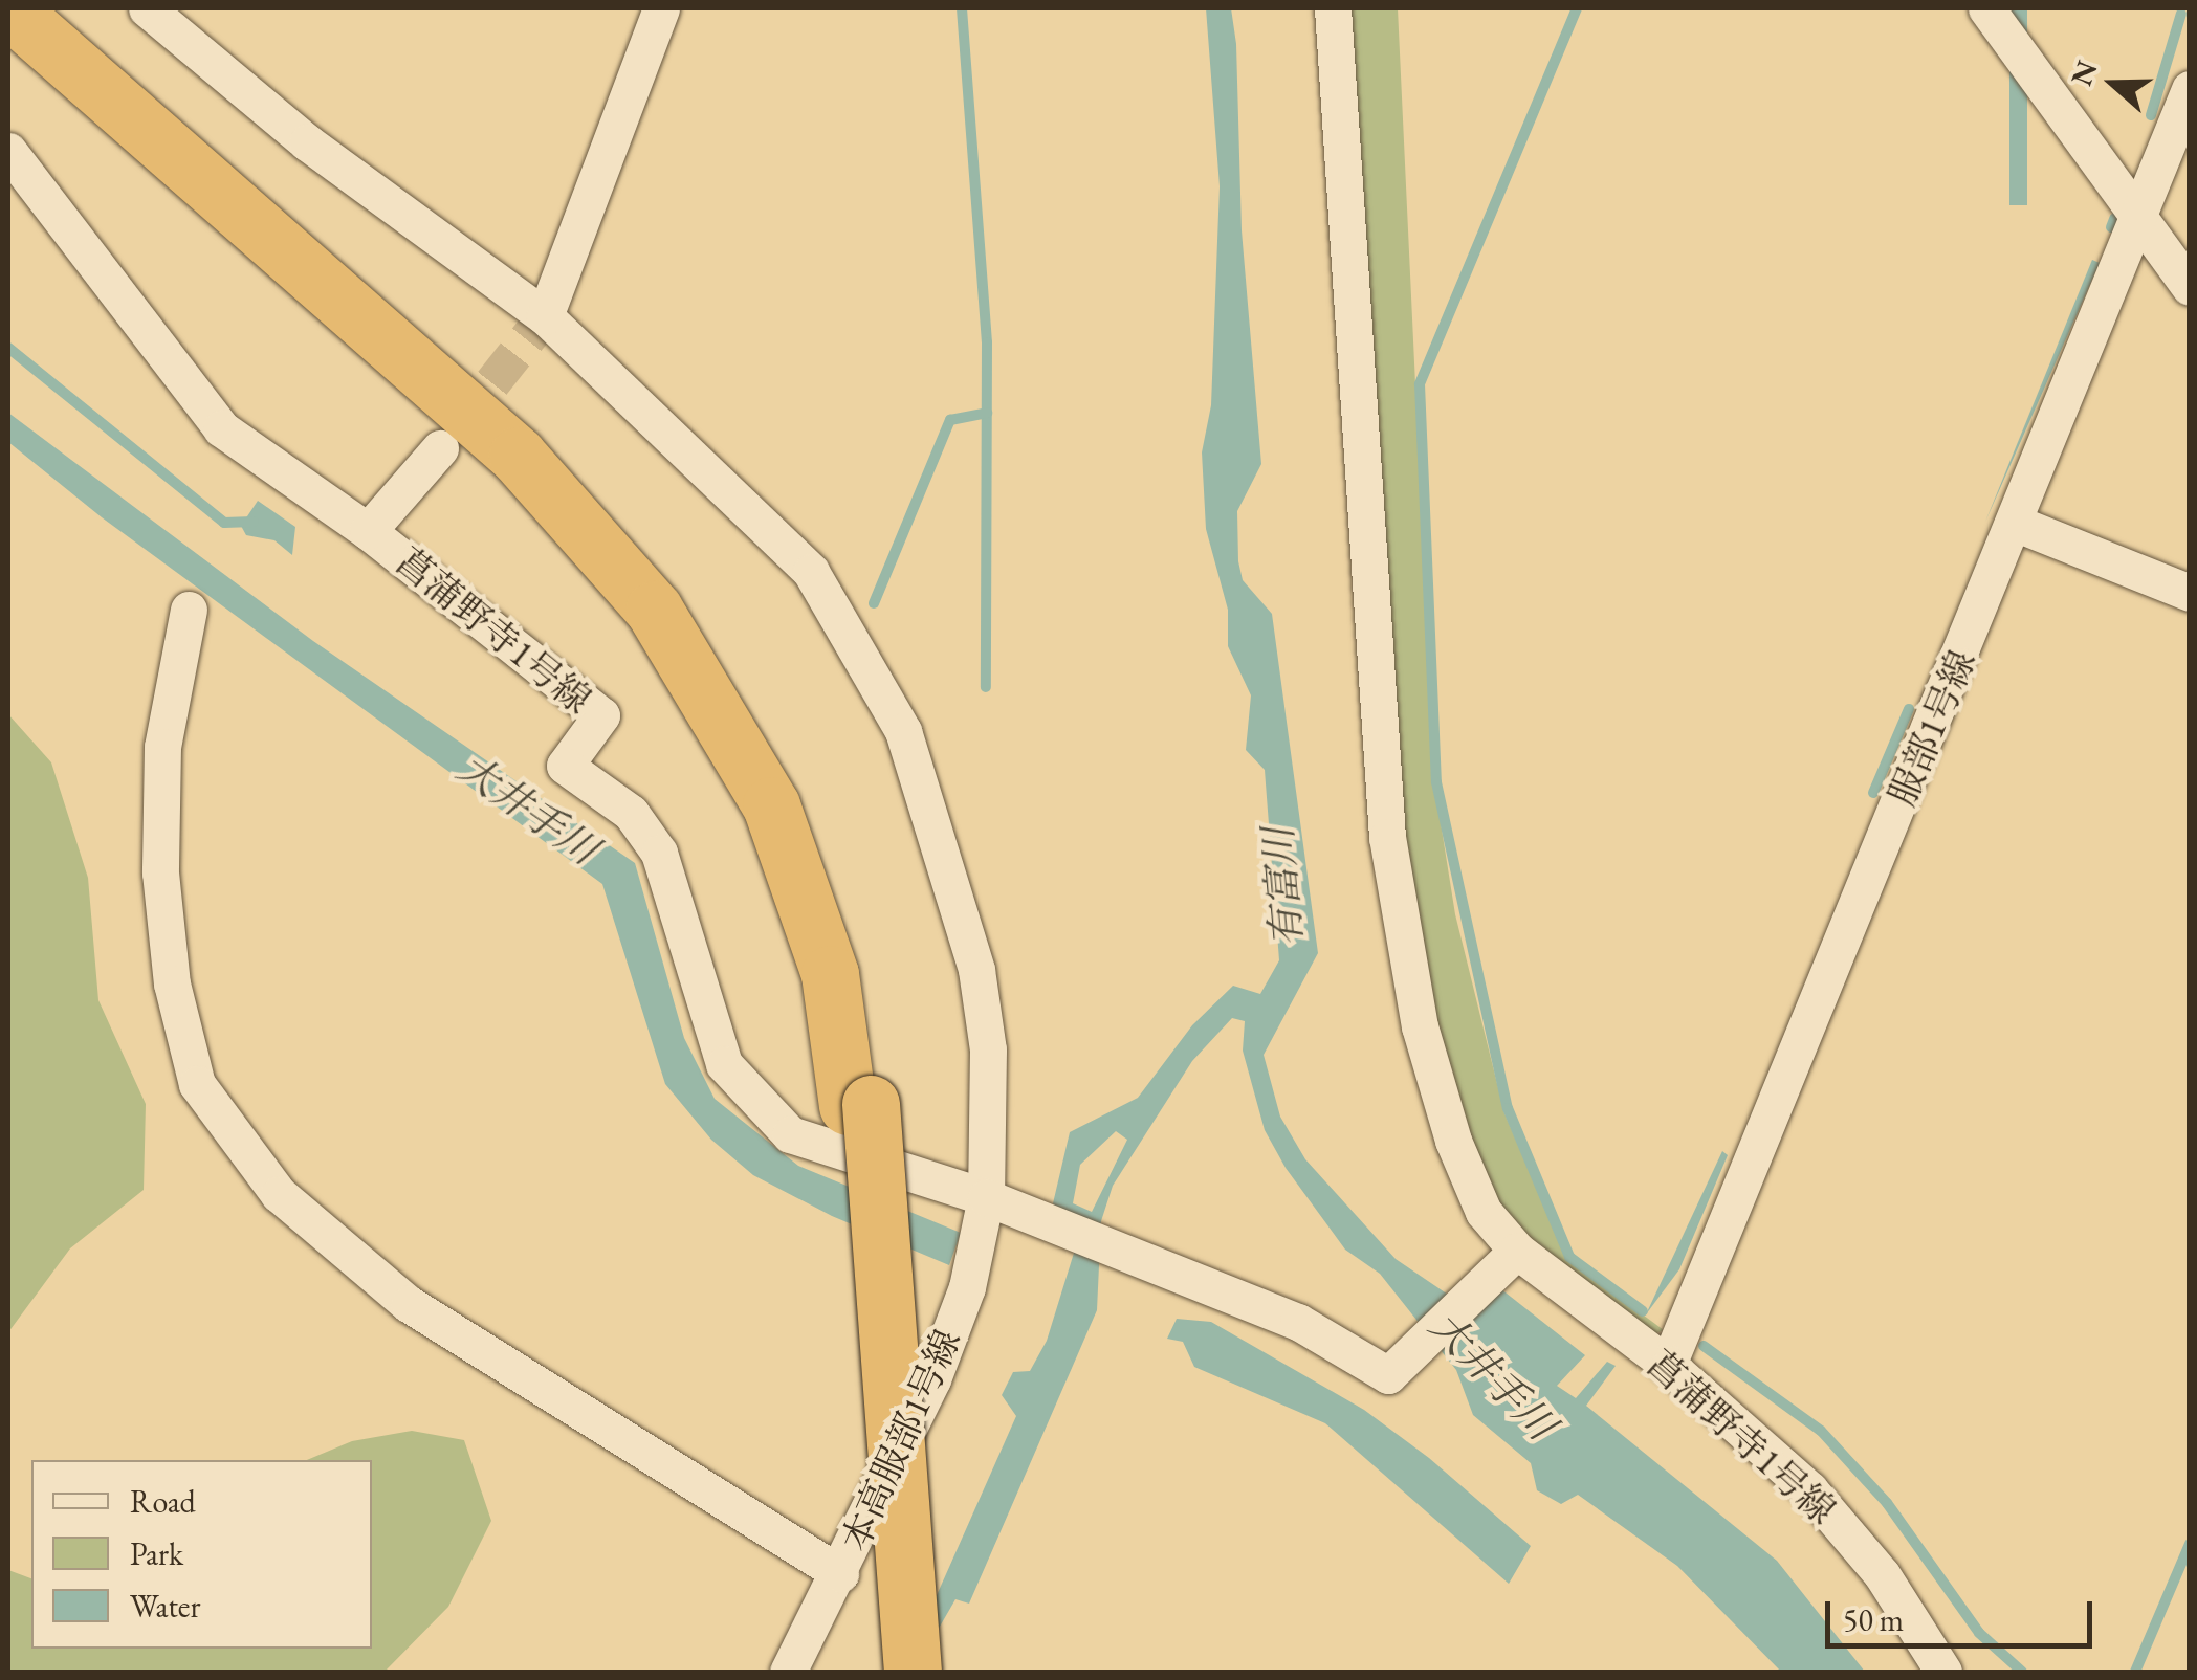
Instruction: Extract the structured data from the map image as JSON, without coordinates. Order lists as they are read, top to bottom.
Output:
{
  "streets": {
    "street": ["菖蒲野寺1号線", "服部1号線", "本高服部1号線"]
  },
  "crossings": [
    ["菖蒲野寺1号線", "服部1号線"],
    ["菖蒲野寺1号線", "本高服部1号線"]
  ],
  "water": ["大井手川", "有富川"],
  "legend": ["Road", "Park", "Water"],
  "scale_bar": "50 m",
  "north": "left"
}
